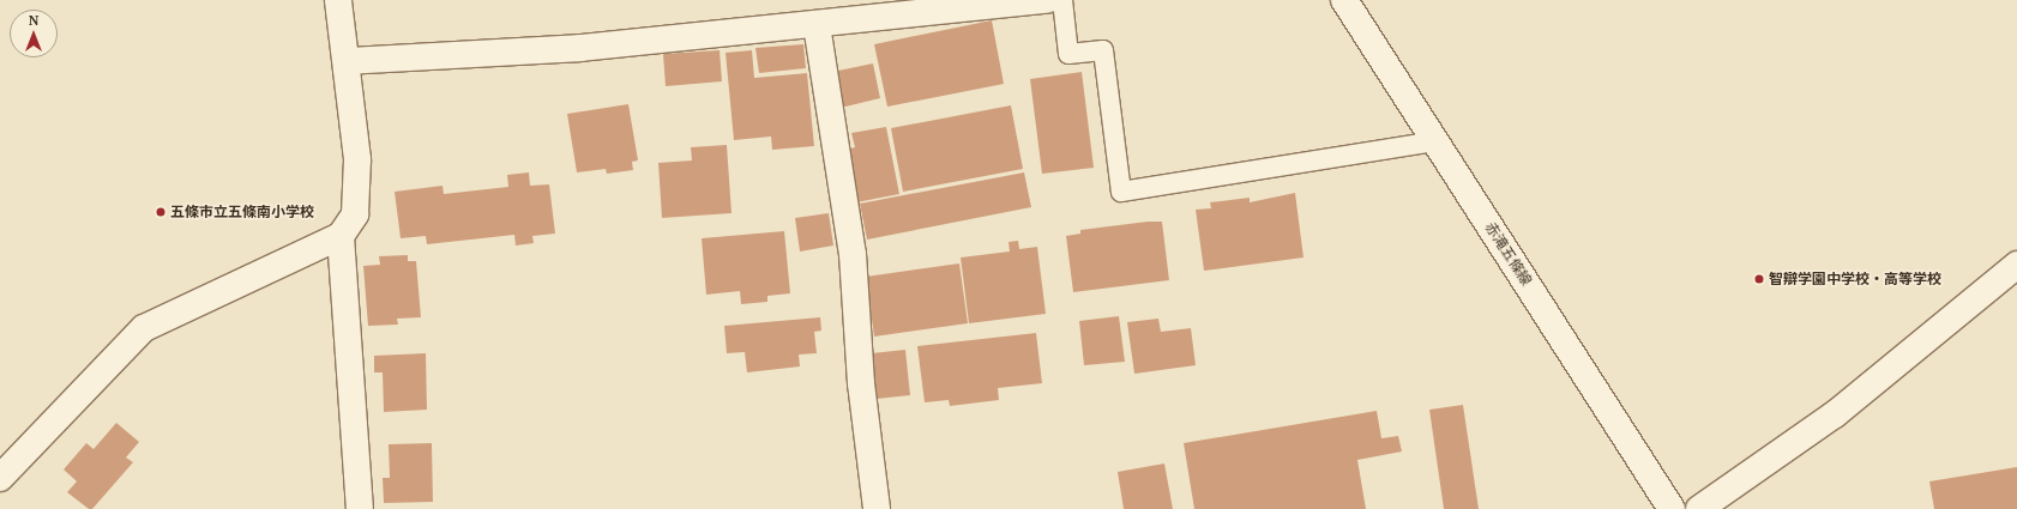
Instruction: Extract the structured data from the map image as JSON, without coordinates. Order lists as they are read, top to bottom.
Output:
{
  "streets": {
    "street": ["赤滝五條線"]
  },
  "places": ["五條市立五條南小学校", "智辯学園中学校・高等学校"],
  "north": "top"
}
